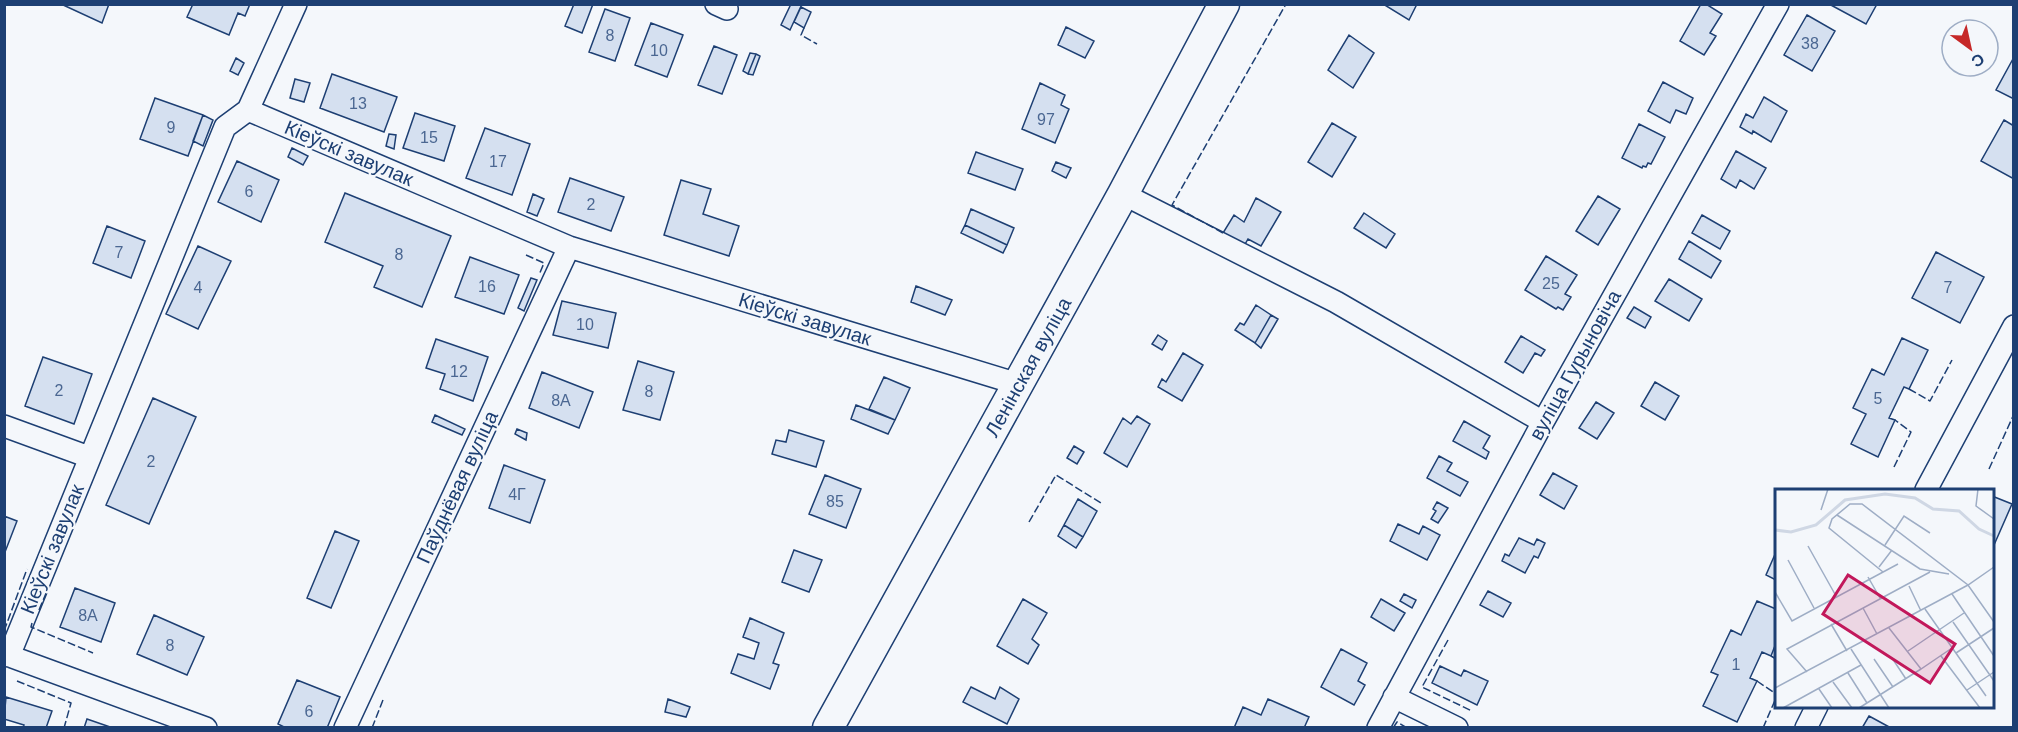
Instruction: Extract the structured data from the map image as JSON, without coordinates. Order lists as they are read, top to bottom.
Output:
{
  "streets": {
    "main road": ["Ленінская вуліца"],
    "street": ["Кіеўскі завулак", "вуліца Гурыновіча", "Паўднёвая вуліца"]
  },
  "crossings": [
    ["Кіеўскі завулак", "Ленінская вуліца"],
    ["Кіеўскі завулак", "Паўднёвая вуліца"]
  ],
  "house_numbers": [
    "8",
    "38",
    "10",
    "13",
    "97",
    "9",
    "15",
    "17",
    "6",
    "2",
    "7",
    "8",
    "25",
    "16",
    "4",
    "7",
    "10",
    "12",
    "2",
    "8",
    "5",
    "8А",
    "2",
    "4Г",
    "85",
    "8А",
    "8",
    "1",
    "6"
  ],
  "north": "bottom right"
}
